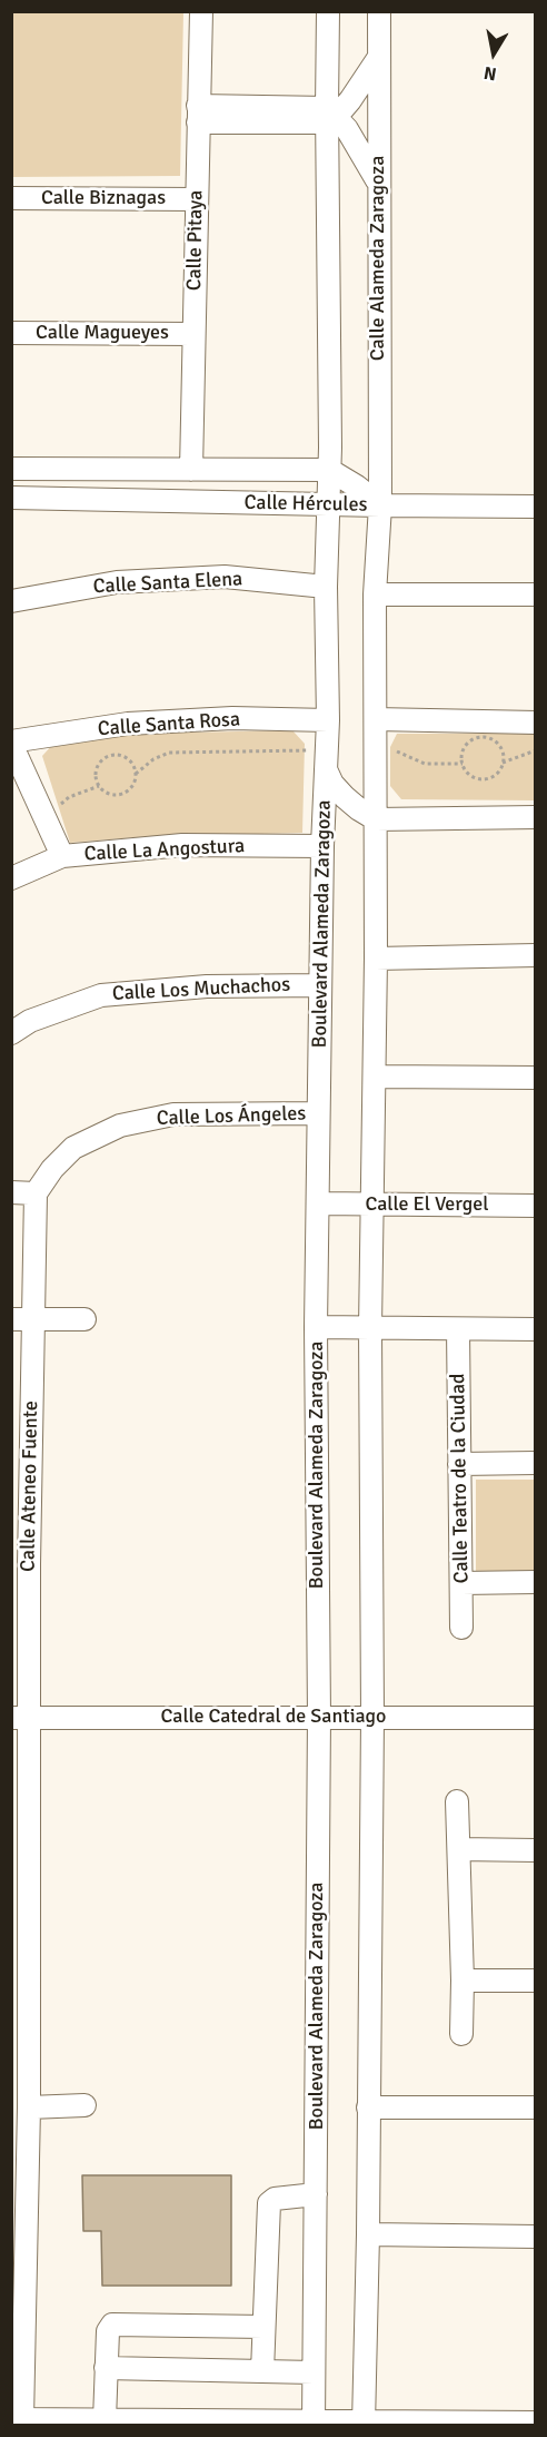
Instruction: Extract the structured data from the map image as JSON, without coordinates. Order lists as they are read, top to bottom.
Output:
{
  "streets": {
    "street": [
      "Calle Biznagas",
      "Calle Pitaya",
      "Calle Alameda Zaragoza",
      "Calle Magueyes",
      "Calle Hércules",
      "Calle Santa Elena",
      "Calle Santa Rosa",
      "Calle La Angostura",
      "Boulevard Alameda Zaragoza",
      "Calle Los Muchachos",
      "Calle Los Ángeles",
      "Calle El Vergel",
      "Calle Teatro de la Ciudad",
      "Calle Ateneo Fuente",
      "Calle Catedral de Santiago"
    ]
  },
  "crossings": [
    ["Calle Biznagas", "Calle Pitaya"],
    ["Calle Pitaya", "Calle Magueyes"],
    ["Calle Pitaya", "Calle Hércules"],
    ["Calle Alameda Zaragoza", "Calle Hércules"],
    ["Calle Hércules", "Boulevard Alameda Zaragoza"],
    ["Calle Santa Elena", "Boulevard Alameda Zaragoza"],
    ["Calle Santa Rosa", "Boulevard Alameda Zaragoza"],
    ["Calle La Angostura", "Boulevard Alameda Zaragoza"],
    ["Boulevard Alameda Zaragoza", "Calle Los Muchachos"],
    ["Boulevard Alameda Zaragoza", "Calle Los Ángeles"],
    ["Boulevard Alameda Zaragoza", "Calle El Vergel"],
    ["Boulevard Alameda Zaragoza", "Calle Catedral de Santiago"],
    ["Calle Los Ángeles", "Calle Ateneo Fuente"],
    ["Calle Ateneo Fuente", "Calle Catedral de Santiago"]
  ],
  "north": "bottom"
}
